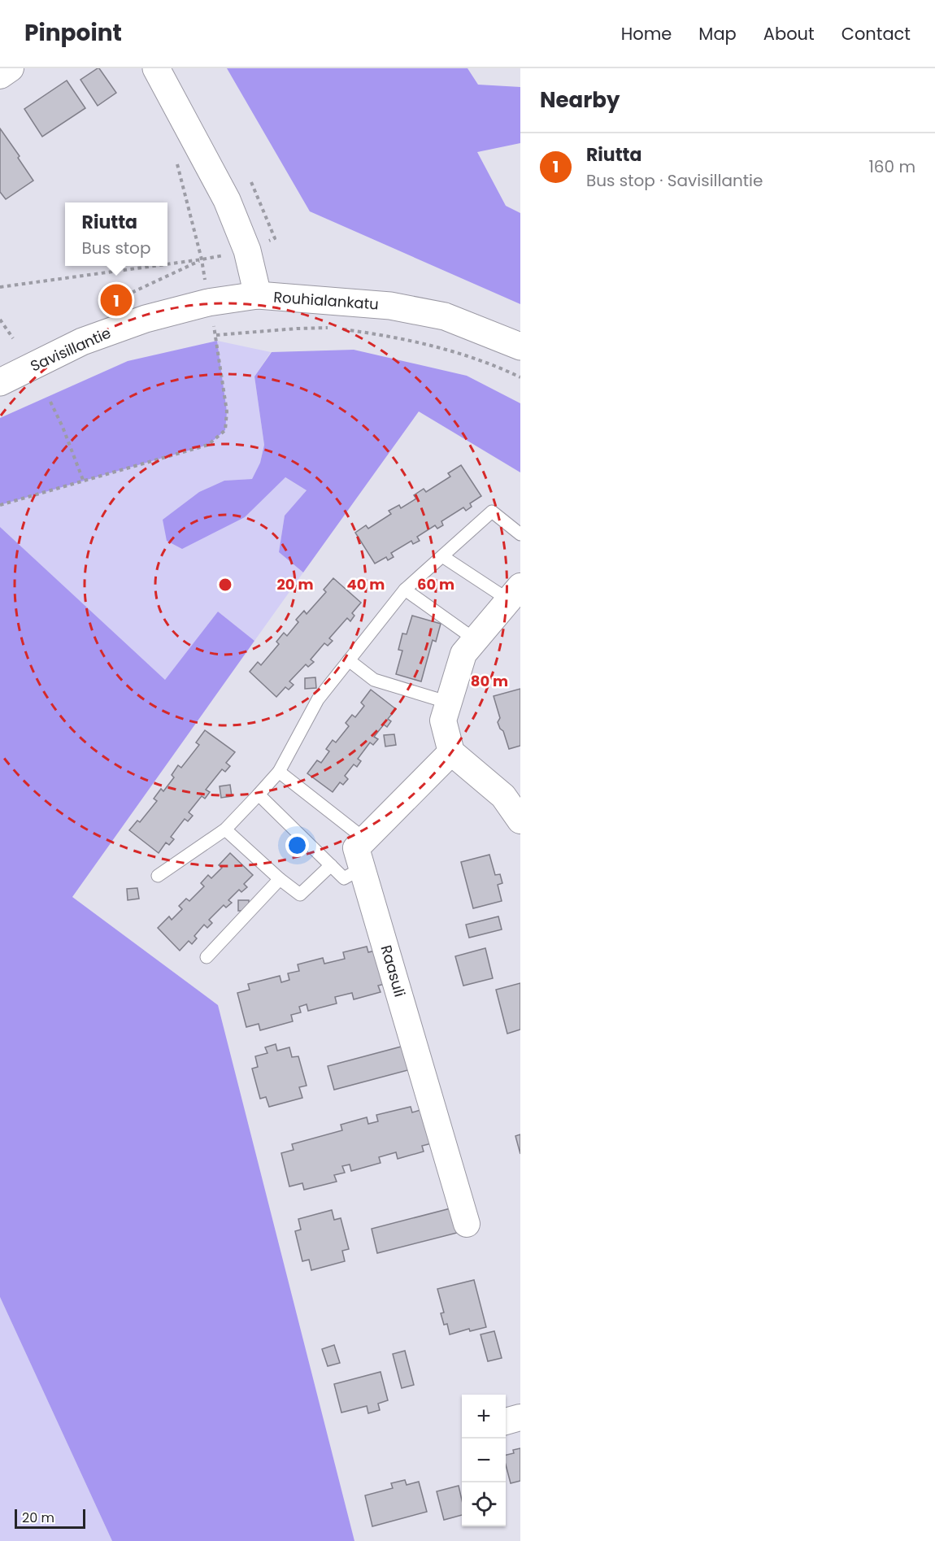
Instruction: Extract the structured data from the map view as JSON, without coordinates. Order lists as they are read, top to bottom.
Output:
{
  "streets": {
    "street": ["Rouhialankatu", "Savisillantie", "Raasuli"]
  },
  "crossings": [
    ["Rouhialankatu", "Savisillantie"]
  ],
  "scale_bar": "20 m",
  "page": {
    "header": "Pinpoint",
    "nav": [
      "Home",
      "Map",
      "About",
      "Contact"
    ],
    "heading": "Nearby",
    "list": [
      {
        "mark": "1",
        "name": "Riutta",
        "note": "Bus stop · Savisillantie",
        "value": "160 m"
      }
    ],
    "popup": ["Riutta", "Bus stop"],
    "pins": "1",
    "map_buttons": ["+", "−"],
    "scale": "20 m"
  },
  "rings": [
    "20 m",
    "40 m",
    "60 m",
    "80 m"
  ]
}
